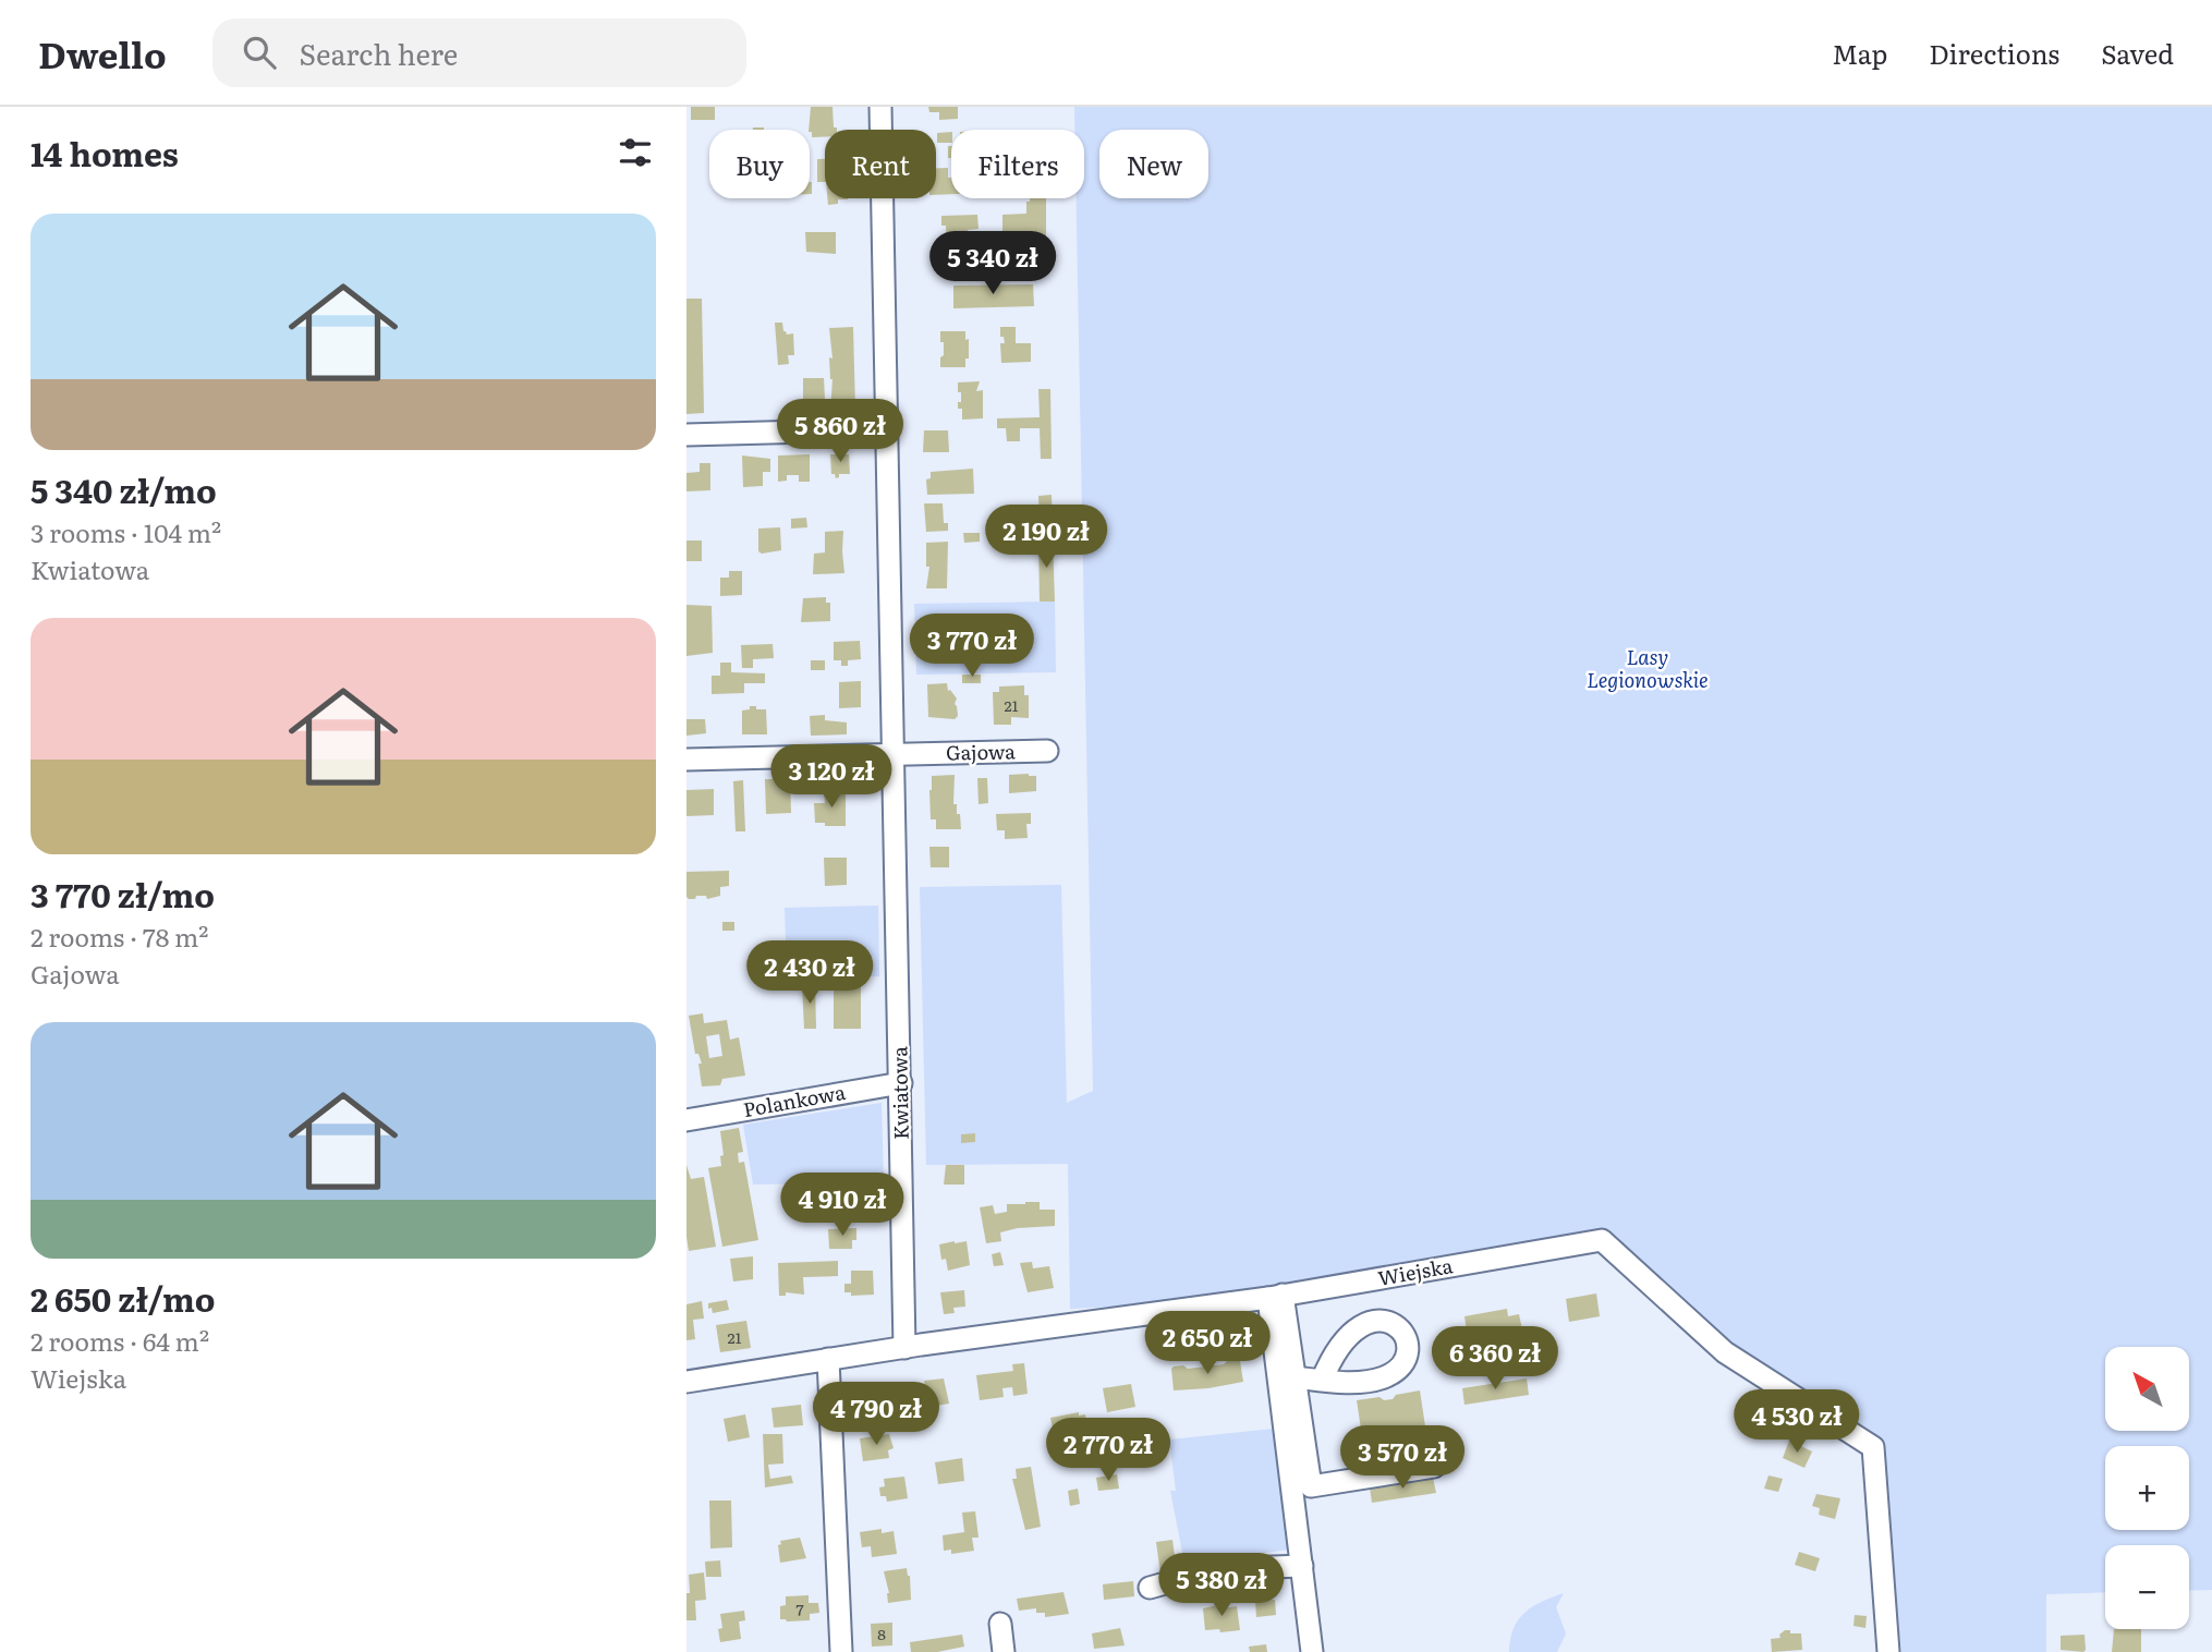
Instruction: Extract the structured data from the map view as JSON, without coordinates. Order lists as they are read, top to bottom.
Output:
{
  "streets": {
    "street": [
      "Gajowa",
      "Kwiatowa",
      "Polankowa",
      "Wiejska"
    ]
  },
  "crossings": [
    ["Gajowa", "Kwiatowa"],
    ["Kwiatowa", "Polankowa"],
    ["Kwiatowa", "Wiejska"]
  ],
  "parks": ["Lasy Legionowskie"],
  "house_numbers": [
    "21",
    "21",
    "7",
    "8"
  ],
  "north": "top left",
  "page": {
    "header": "Dwello",
    "search": "Search here",
    "nav": ["Map", "Directions", "Saved"],
    "heading": "14 homes",
    "chip": [
      "Buy",
      "Rent",
      "Filters",
      "New"
    ],
    "list": [
      {
        "name": "5 340 zł/mo",
        "note": "3 rooms · 104 m² · Kwiatowa"
      },
      {
        "name": "3 770 zł/mo",
        "note": "2 rooms · 78 m² · Gajowa"
      },
      {
        "name": "2 650 zł/mo",
        "note": "2 rooms · 64 m² · Wiejska"
      }
    ],
    "price": [
      "5 340 zł",
      "5 860 zł",
      "2 190 zł",
      "3 770 zł",
      "3 120 zł",
      "2 430 zł",
      "4 910 zł",
      "2 650 zł",
      "6 360 zł",
      "4 790 zł",
      "4 530 zł",
      "2 770 zł",
      "3 570 zł",
      "5 380 zł"
    ],
    "map_buttons": ["+", "−"]
  }
}
